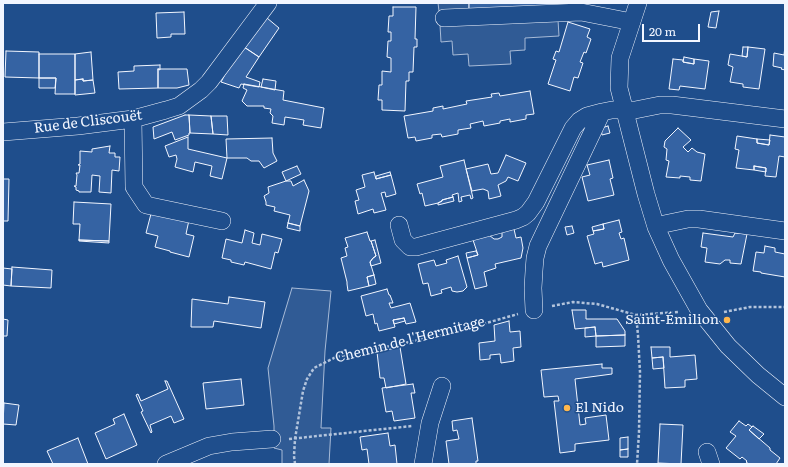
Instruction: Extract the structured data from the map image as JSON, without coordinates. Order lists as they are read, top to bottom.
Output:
{
  "streets": {
    "street": ["Rue de Cliscouët"],
    "path": ["Chemin de l'Hermitage"]
  },
  "places": ["Saint-Émilion", "El Nido"],
  "scale_bar": "20 m"
}
